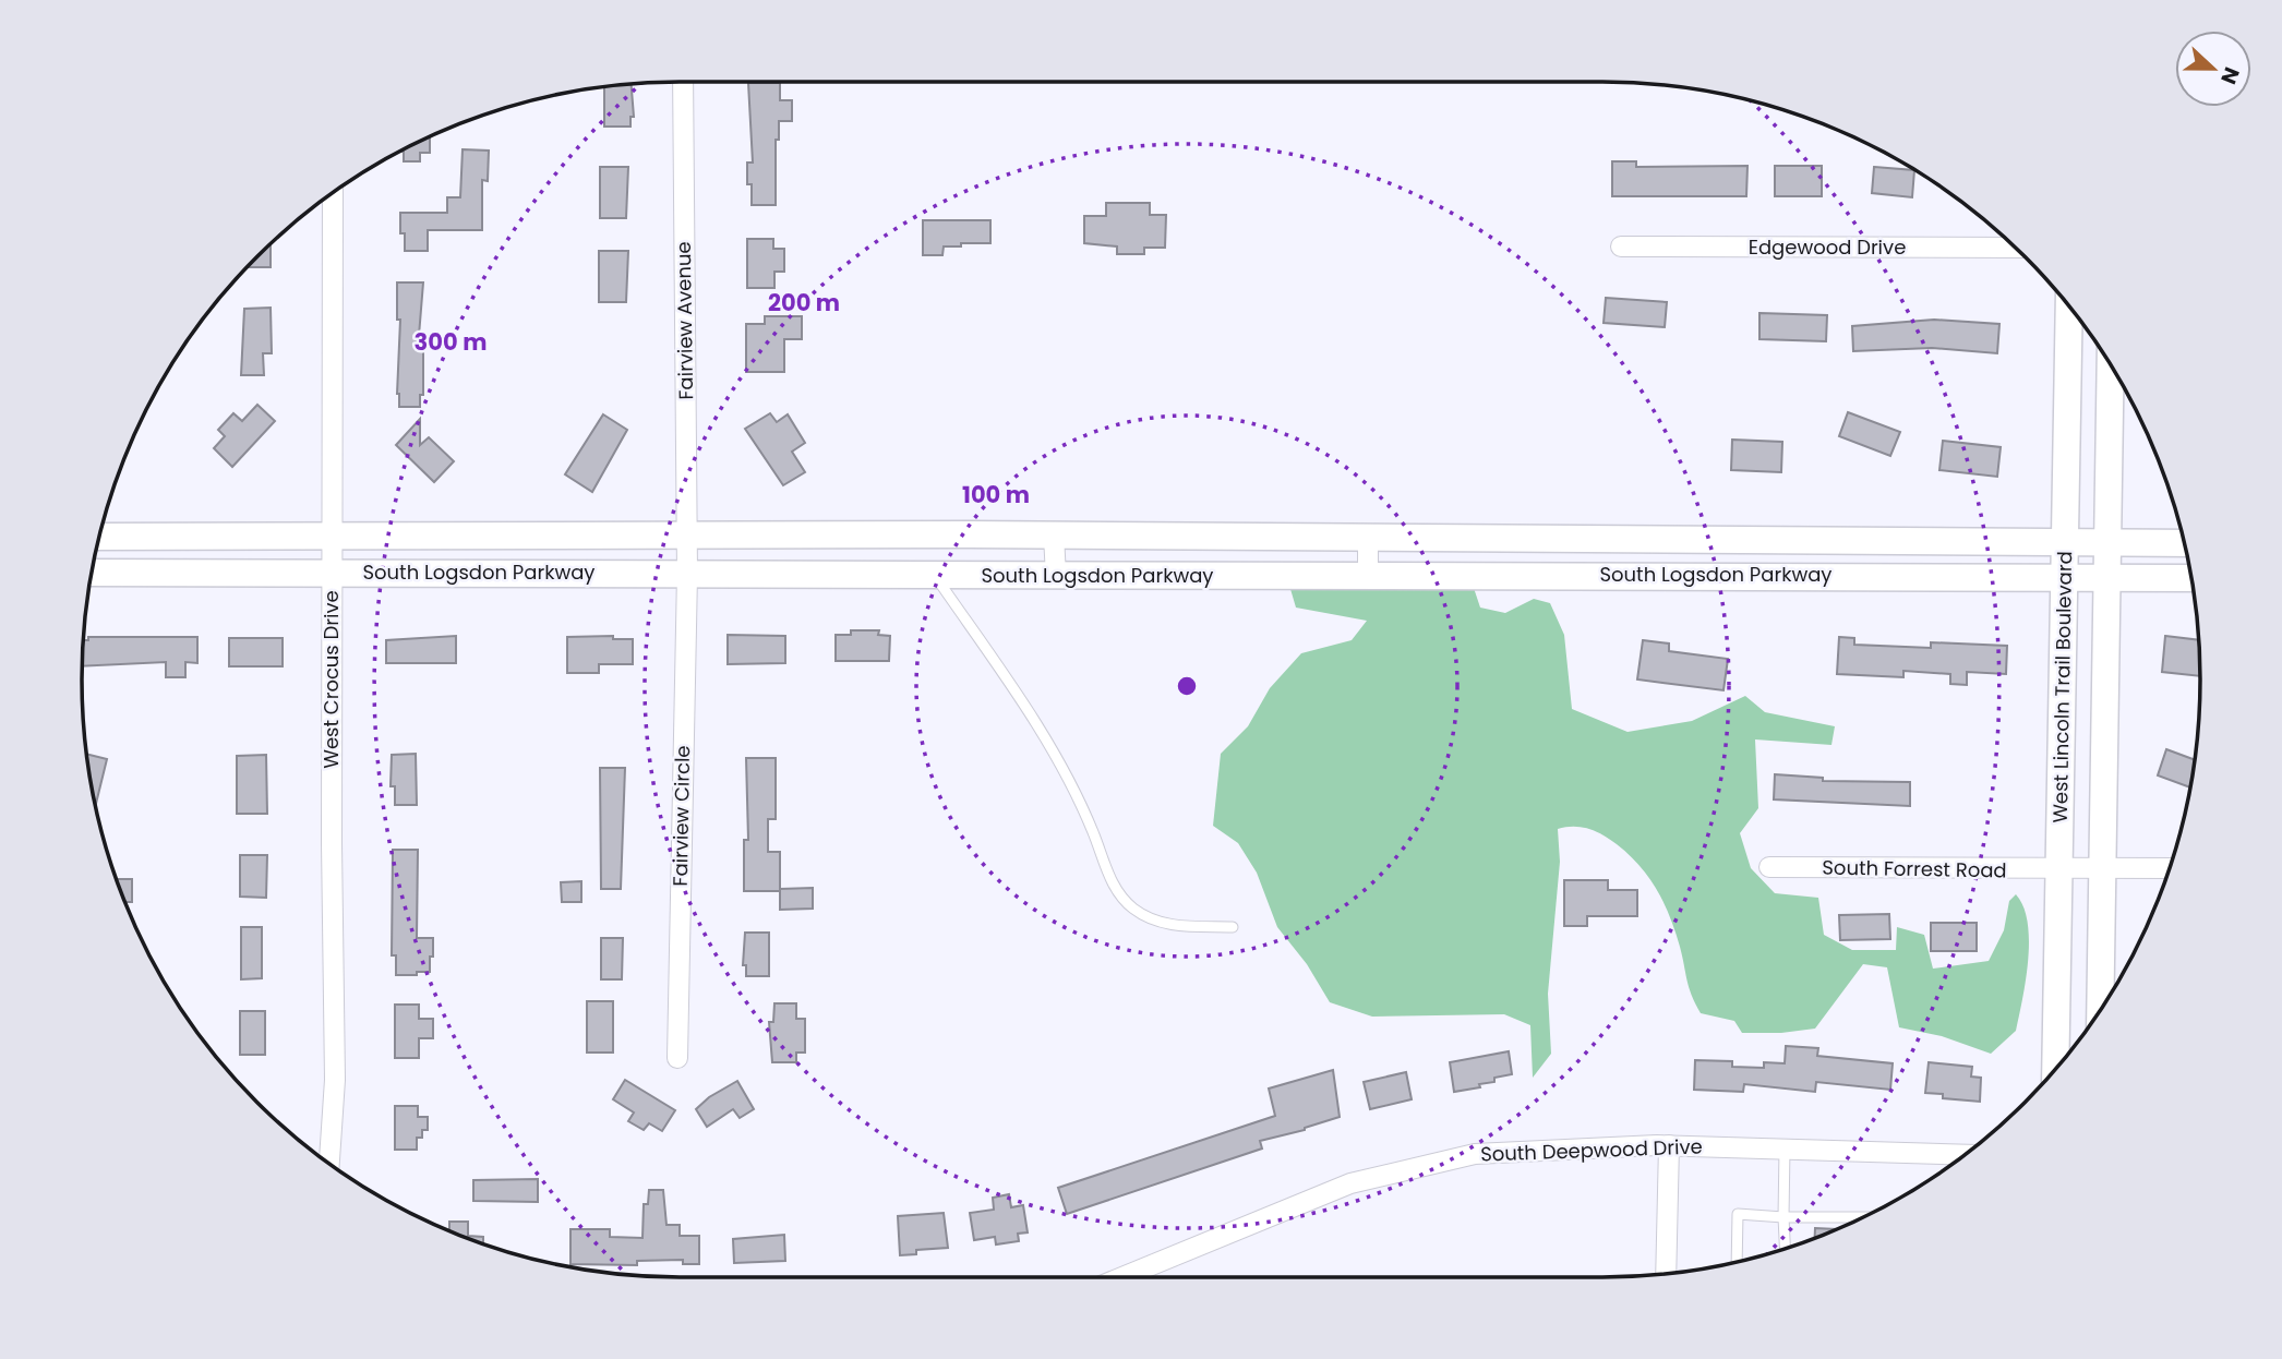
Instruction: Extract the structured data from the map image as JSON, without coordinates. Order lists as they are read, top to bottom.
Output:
{
  "streets": {
    "main road": ["South Logsdon Parkway", "West Lincoln Trail Boulevard"],
    "street": [
      "Edgewood Drive",
      "Fairview Avenue",
      "West Crocus Drive",
      "Fairview Circle",
      "South Forrest Road",
      "South Deepwood Drive"
    ]
  },
  "crossings": [
    ["Fairview Avenue", "South Logsdon Parkway"],
    ["Fairview Avenue", "Fairview Circle"],
    ["South Logsdon Parkway", "West Crocus Drive"],
    ["South Logsdon Parkway", "West Lincoln Trail Boulevard"],
    ["South Logsdon Parkway", "Fairview Circle"],
    ["West Lincoln Trail Boulevard", "South Forrest Road"]
  ],
  "north": "right",
  "rings": ["200 m", "300 m", "100 m"]
}
